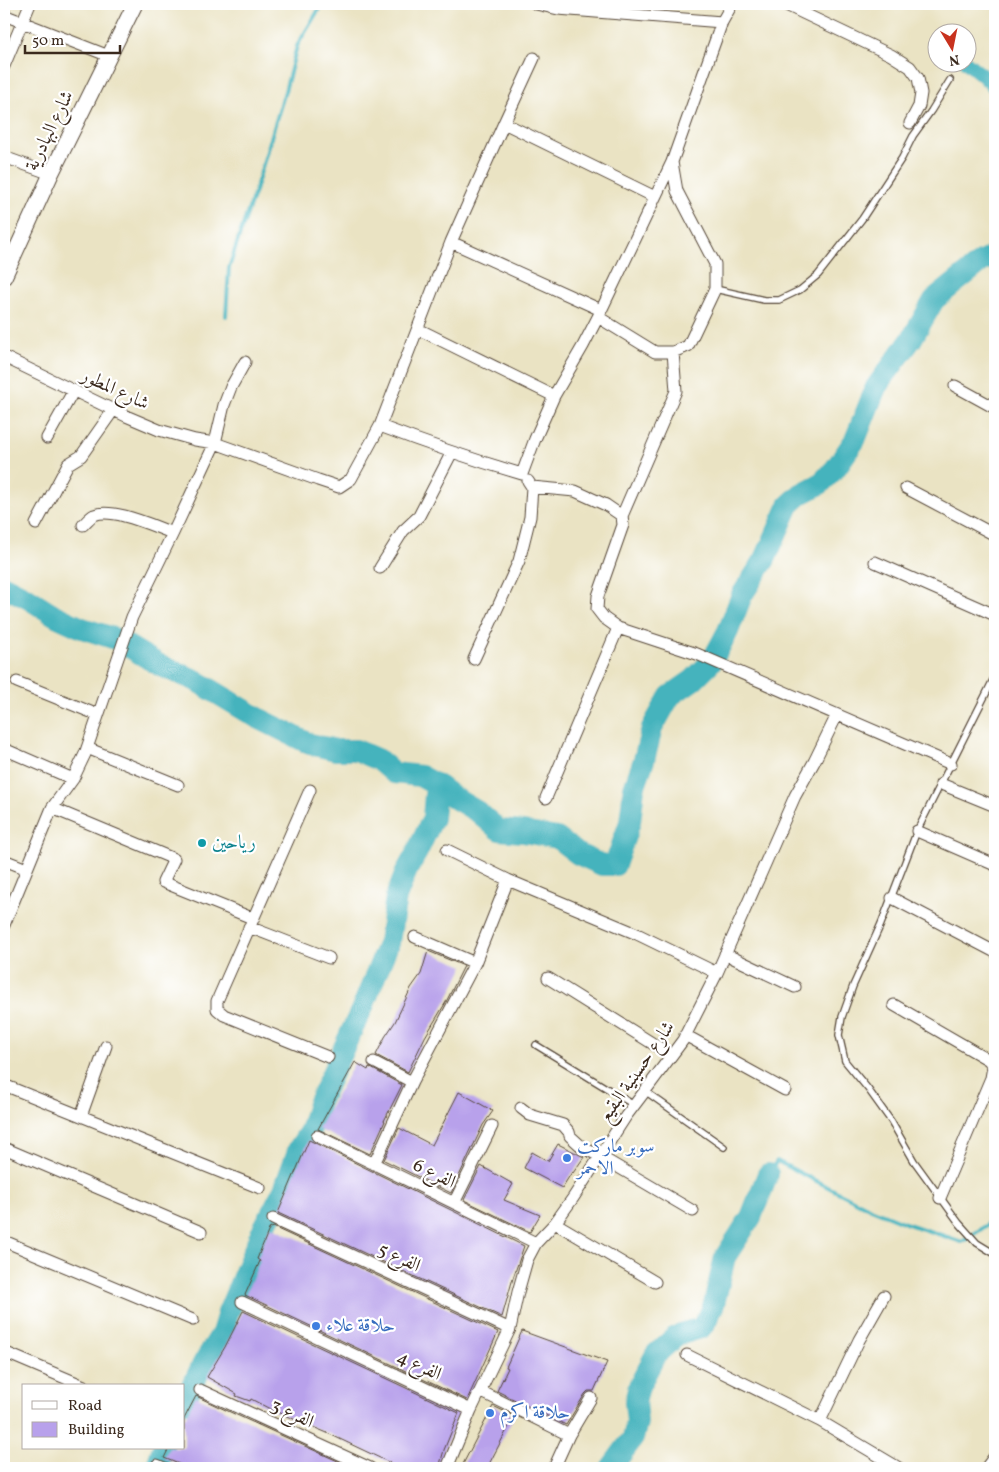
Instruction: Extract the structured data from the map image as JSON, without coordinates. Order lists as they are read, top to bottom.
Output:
{
  "streets": {
    "main road": ["شارع البهادرية"],
    "street": [
      "شارع المطور",
      "شارع حسينية البقيع",
      "الفرع 6",
      "الفرع 5",
      "الفرع 4",
      "الفرع 3"
    ]
  },
  "crossings": [
    ["شارع حسينية البقيع", "الفرع 6"],
    ["شارع حسينية البقيع", "الفرع 5"],
    ["شارع حسينية البقيع", "الفرع 4"]
  ],
  "places": [
    "رياحين",
    "سوبر ماركت الاحمر",
    "حلاقة علاء",
    "حلاقة اكرم"
  ],
  "legend": ["Road", "Building"],
  "scale_bar": "50 m",
  "north": "bottom"
}
